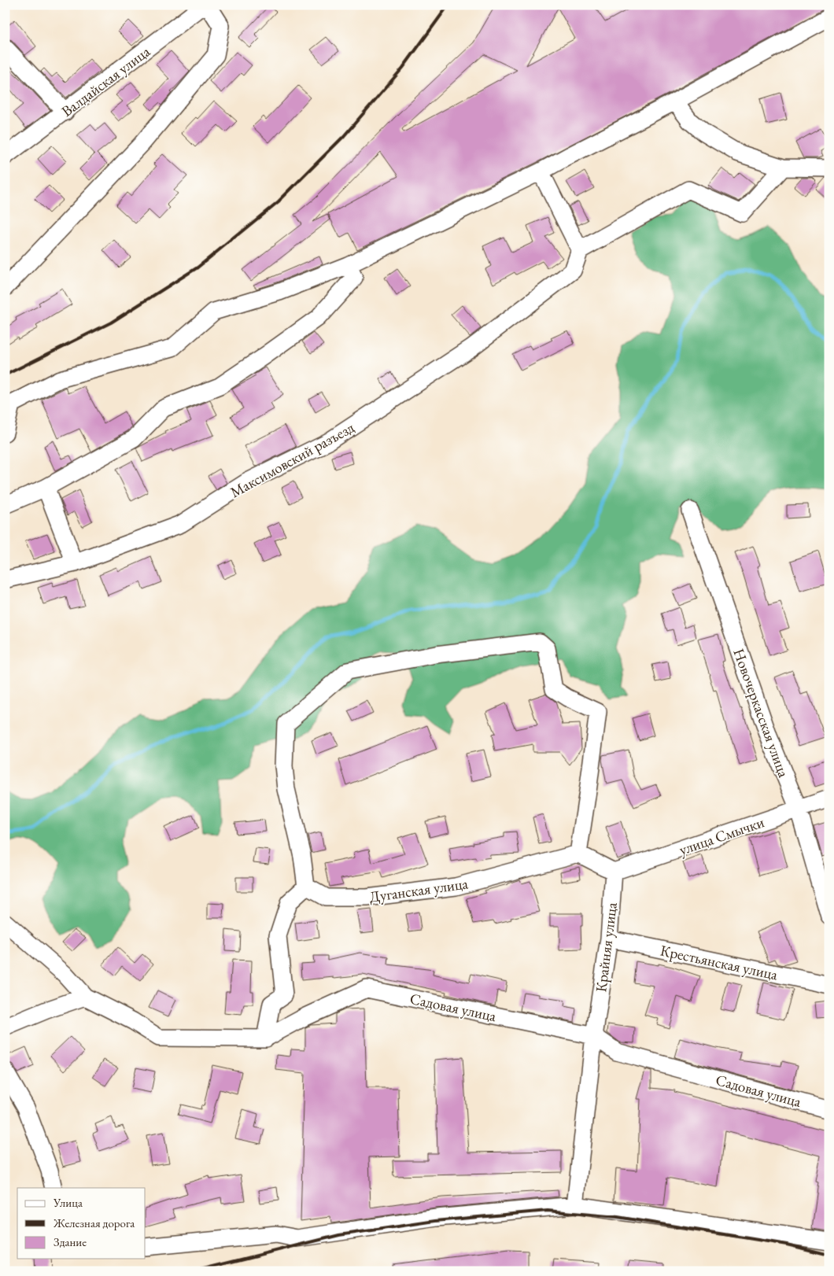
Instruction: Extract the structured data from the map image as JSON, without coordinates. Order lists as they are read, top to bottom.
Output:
{
  "streets": {
    "street": [
      "Валдайская улица",
      "Максимовский разъезд",
      "Новочеркасская улица",
      "улица Смычки",
      "Дуганская улица",
      "Крайняя улица",
      "Крестьянская улица",
      "Садовая улица"
    ]
  },
  "crossings": [
    ["Новочеркасская улица", "улица Смычки"],
    ["улица Смычки", "Крайняя улица"],
    ["Крайняя улица", "Крестьянская улица"],
    ["Крайняя улица", "Садовая улица"]
  ],
  "legend": ["Улица", "Железная дорога", "Здание"]
}
